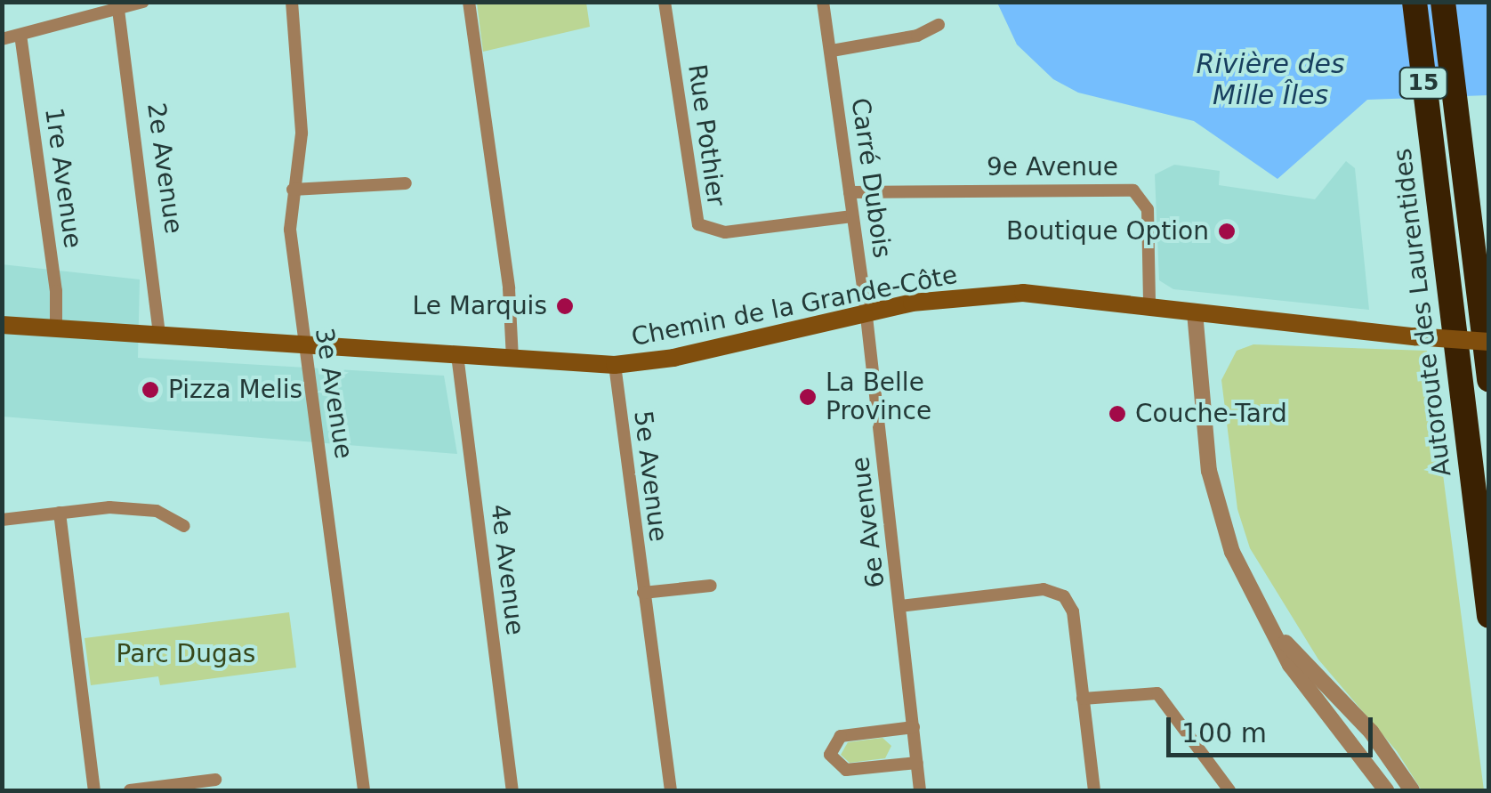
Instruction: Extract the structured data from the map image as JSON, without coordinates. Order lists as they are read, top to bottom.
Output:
{
  "streets": {
    "highway": ["15", "Autoroute des Laurentides"],
    "main road": ["Chemin de la Grande-Côte"],
    "street": [
      "Rue Pothier",
      "9e Avenue",
      "2e Avenue",
      "1re Avenue",
      "Carré Dubois",
      "3e Avenue",
      "5e Avenue",
      "6e Avenue",
      "4e Avenue"
    ]
  },
  "crossings": [
    ["Rue Pothier", "Carré Dubois"],
    ["9e Avenue", "Carré Dubois"],
    ["9e Avenue", "Chemin de la Grande-Côte"],
    ["2e Avenue", "Chemin de la Grande-Côte"],
    ["1re Avenue", "Chemin de la Grande-Côte"],
    ["Carré Dubois", "Chemin de la Grande-Côte"],
    ["Carré Dubois", "6e Avenue"],
    ["Chemin de la Grande-Côte", "3e Avenue"],
    ["Chemin de la Grande-Côte", "5e Avenue"],
    ["Chemin de la Grande-Côte", "6e Avenue"],
    ["Chemin de la Grande-Côte", "4e Avenue"]
  ],
  "water": ["Rivière des Mille Îles"],
  "parks": ["Parc Dugas"],
  "places": [
    "Boutique Option",
    "Le Marquis",
    "Pizza Melis",
    "La Belle Province",
    "Couche-Tard"
  ],
  "scale_bar": "100 m"
}
